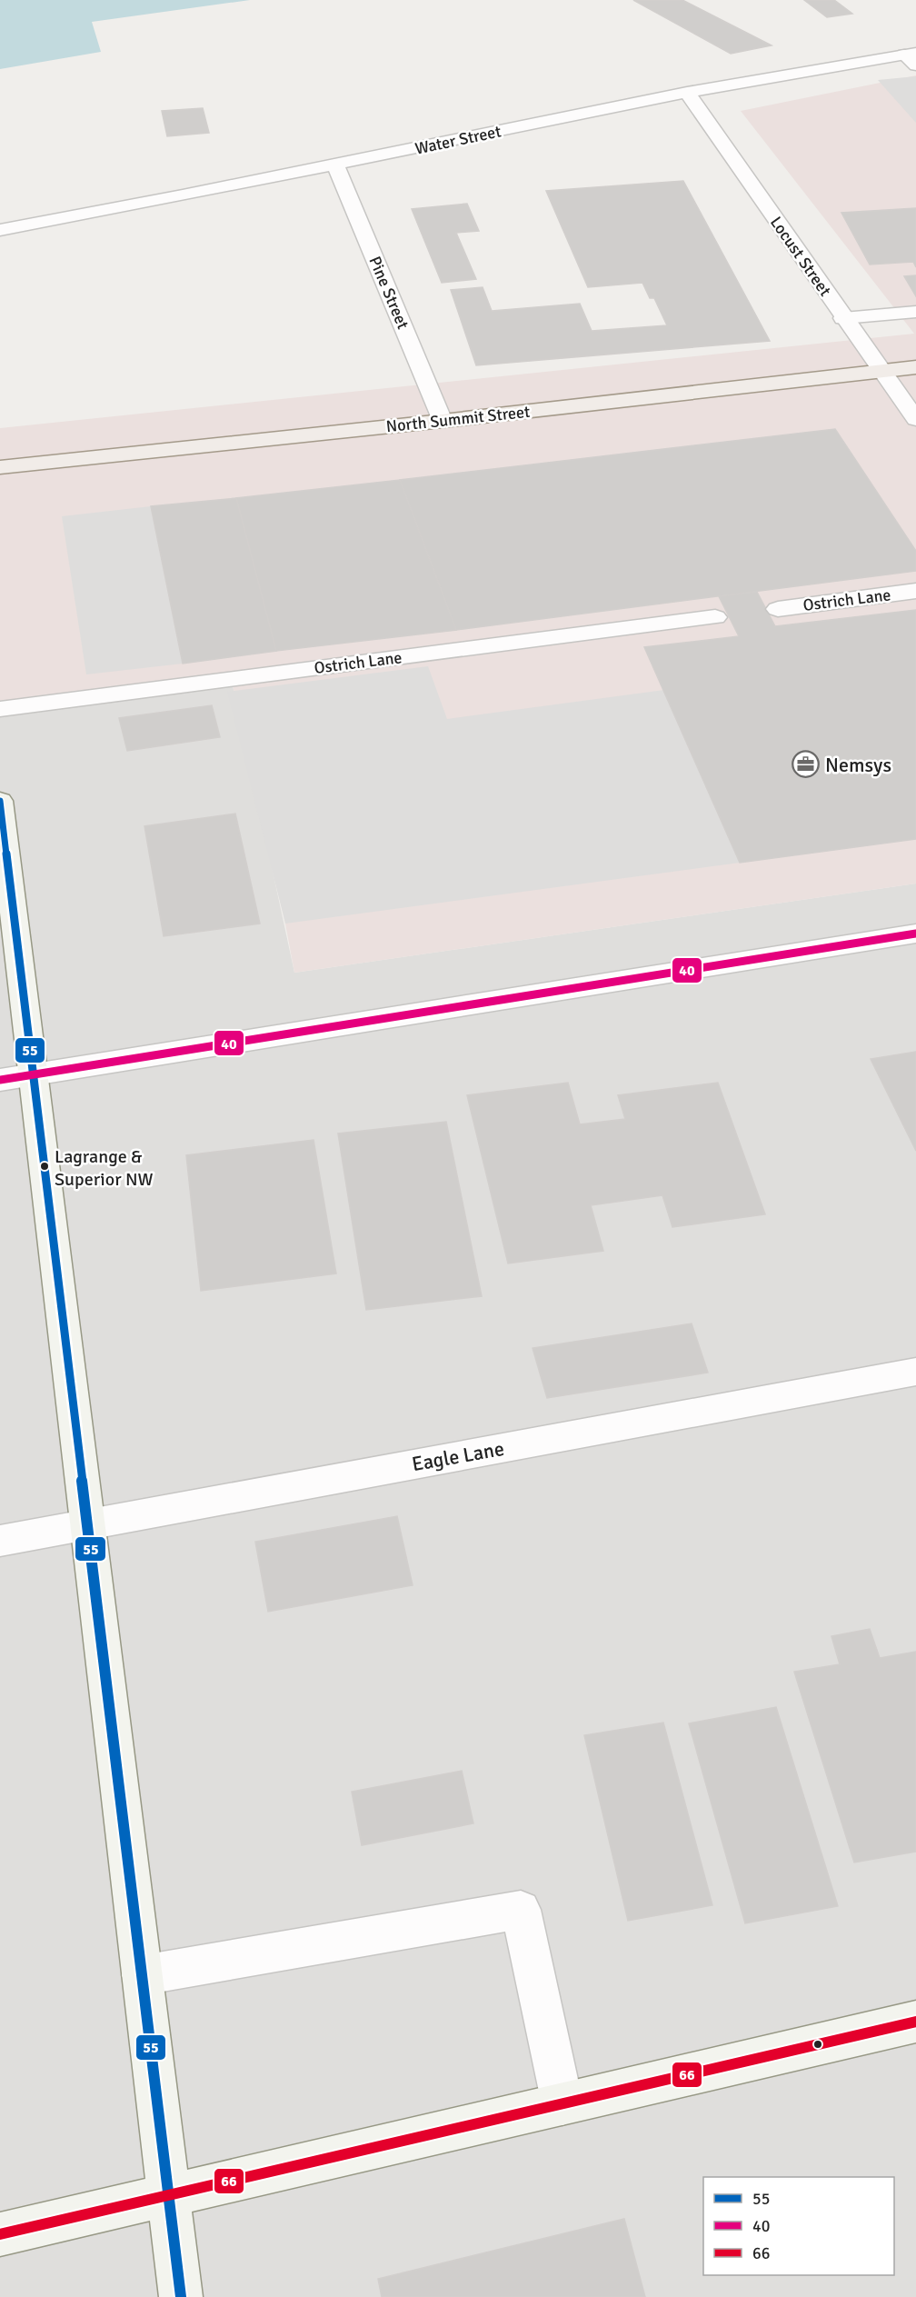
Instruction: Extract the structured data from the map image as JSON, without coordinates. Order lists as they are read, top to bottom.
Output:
{
  "streets": {
    "main road": ["North Summit Street"],
    "street": [
      "Water Street",
      "Locust Street",
      "Pine Street",
      "Ostrich Lane",
      "Eagle Lane"
    ]
  },
  "crossings": [
    ["Water Street", "Locust Street"],
    ["Water Street", "Pine Street"],
    ["Locust Street", "North Summit Street"],
    ["Pine Street", "North Summit Street"]
  ],
  "places": {
    "office": ["Nemsys"],
    "other": ["Lagrange & Superior NW"]
  },
  "lines": ["transit line 55", "transit line 40", "transit line 66"],
  "legend": ["55", "40", "66"]
}
